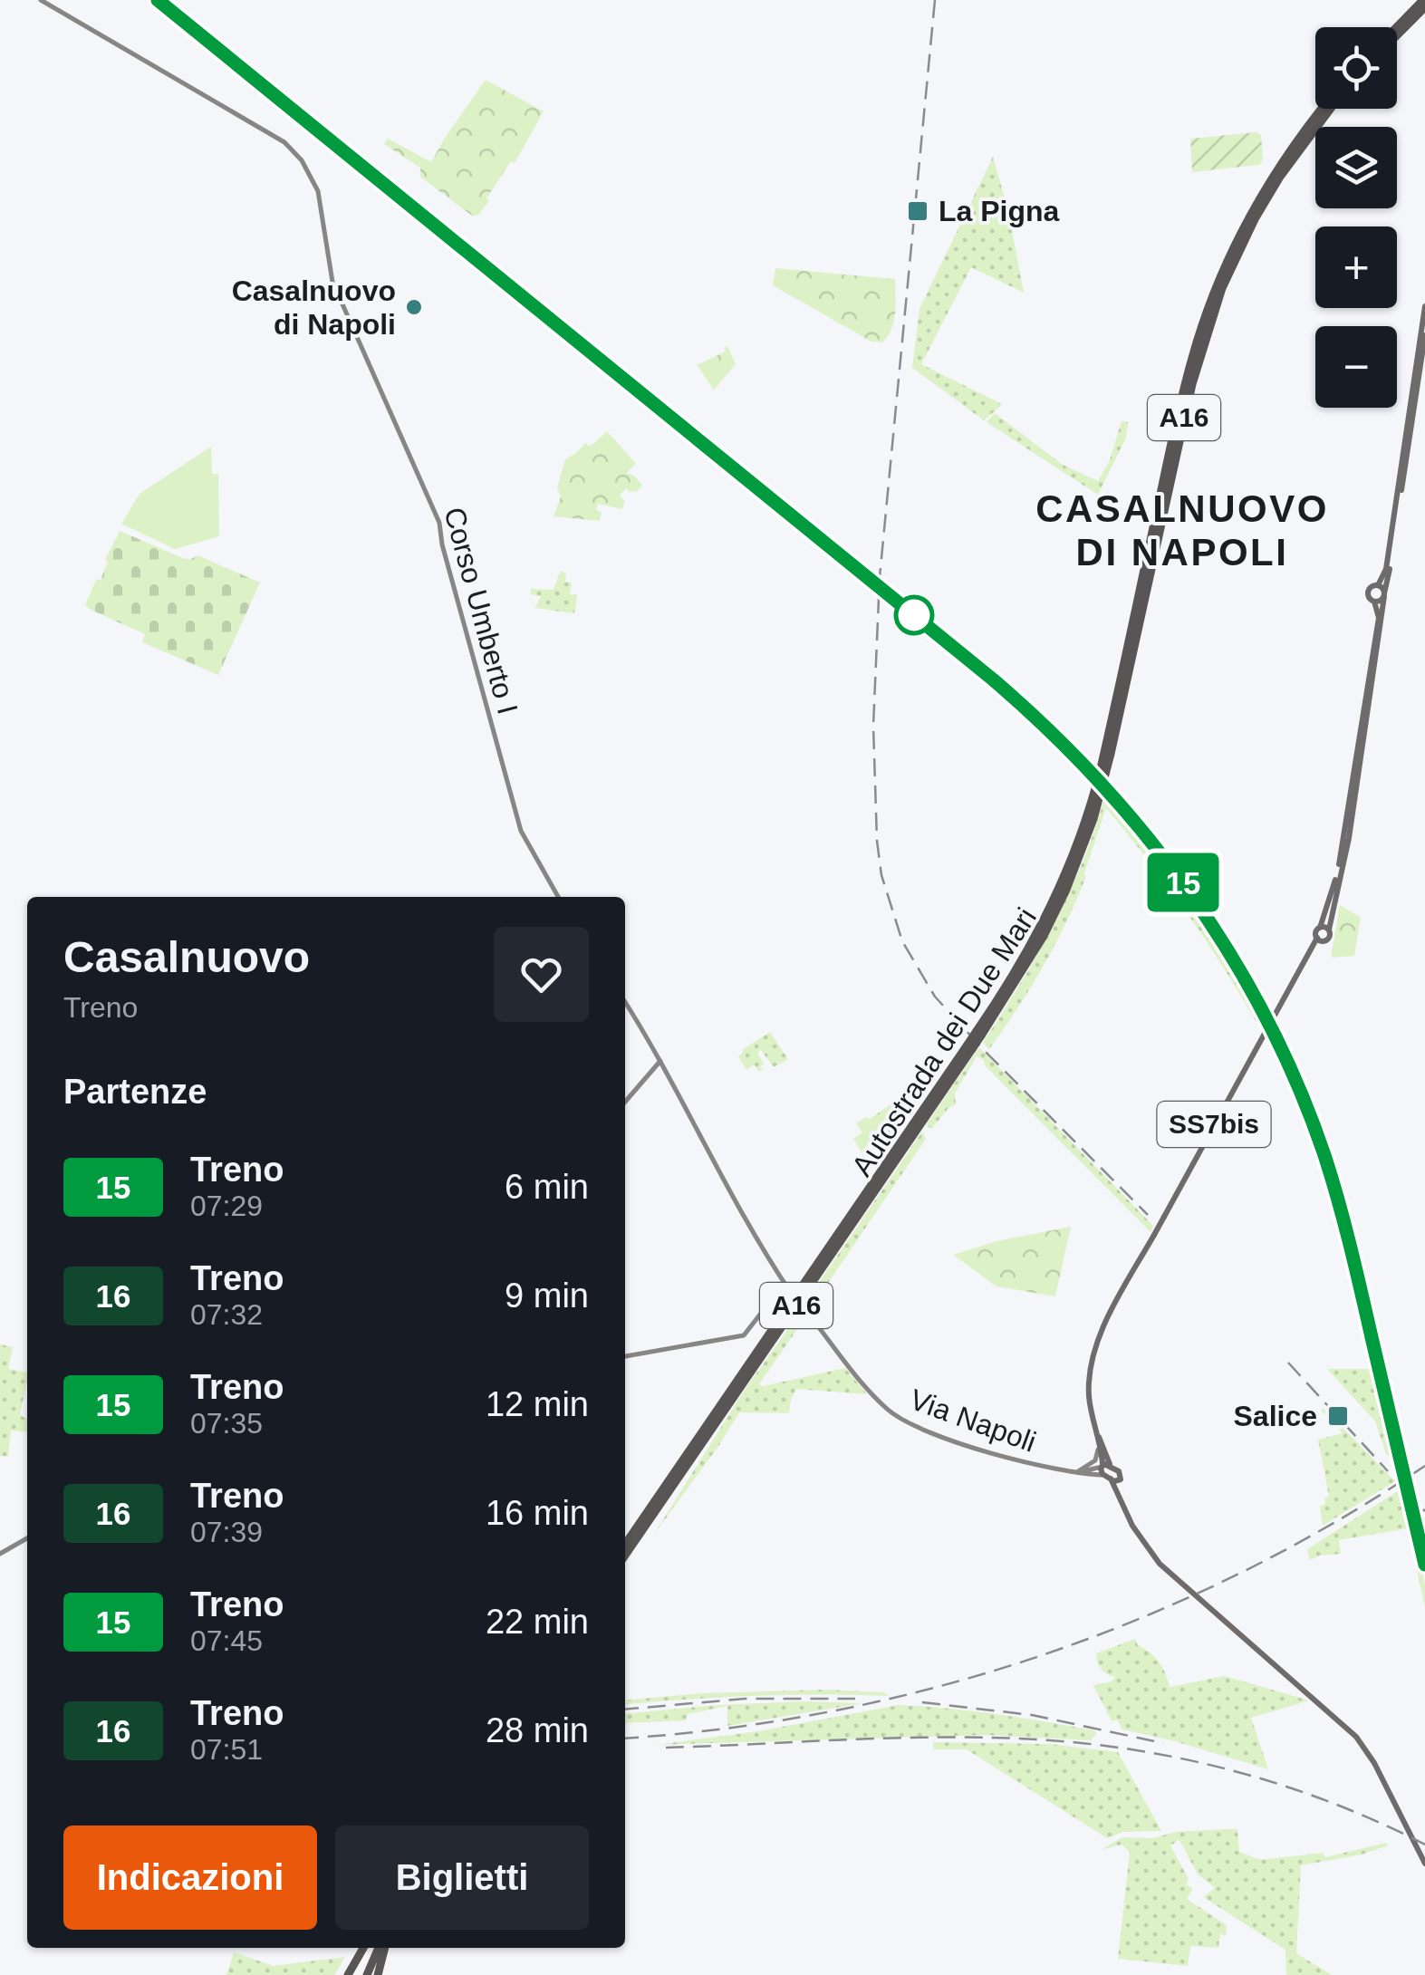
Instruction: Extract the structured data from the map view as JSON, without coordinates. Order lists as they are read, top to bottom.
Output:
{
  "streets": {
    "highway": ["A16", "Autostrada dei Due Mari"],
    "main road": ["Corso Umberto I", "SS7bis", "Via Napoli"]
  },
  "crossings": [
    ["SS7bis", "Via Napoli"]
  ],
  "districts": ["CASALNUOVO DI NAPOLI"],
  "places": {
    "transit": ["La Pigna", "Salice"],
    "other": ["Casalnuovo di Napoli"]
  },
  "page": {
    "on_map": "15",
    "map_buttons": ["+", "−"],
    "heading": [
      ["Casalnuovo", "Treno"],
      "Partenze"
    ],
    "list": [
      {
        "mark": "15",
        "name": "Treno",
        "note": "07:29",
        "value": "6 min"
      },
      {
        "mark": "16",
        "name": "Treno",
        "note": "07:32",
        "value": "9 min"
      },
      {
        "mark": "15",
        "name": "Treno",
        "note": "07:35",
        "value": "12 min"
      },
      {
        "mark": "16",
        "name": "Treno",
        "note": "07:39",
        "value": "16 min"
      },
      {
        "mark": "15",
        "name": "Treno",
        "note": "07:45",
        "value": "22 min"
      },
      {
        "mark": "16",
        "name": "Treno",
        "note": "07:51",
        "value": "28 min"
      }
    ],
    "buttons": ["Indicazioni", "Biglietti"]
  }
}
